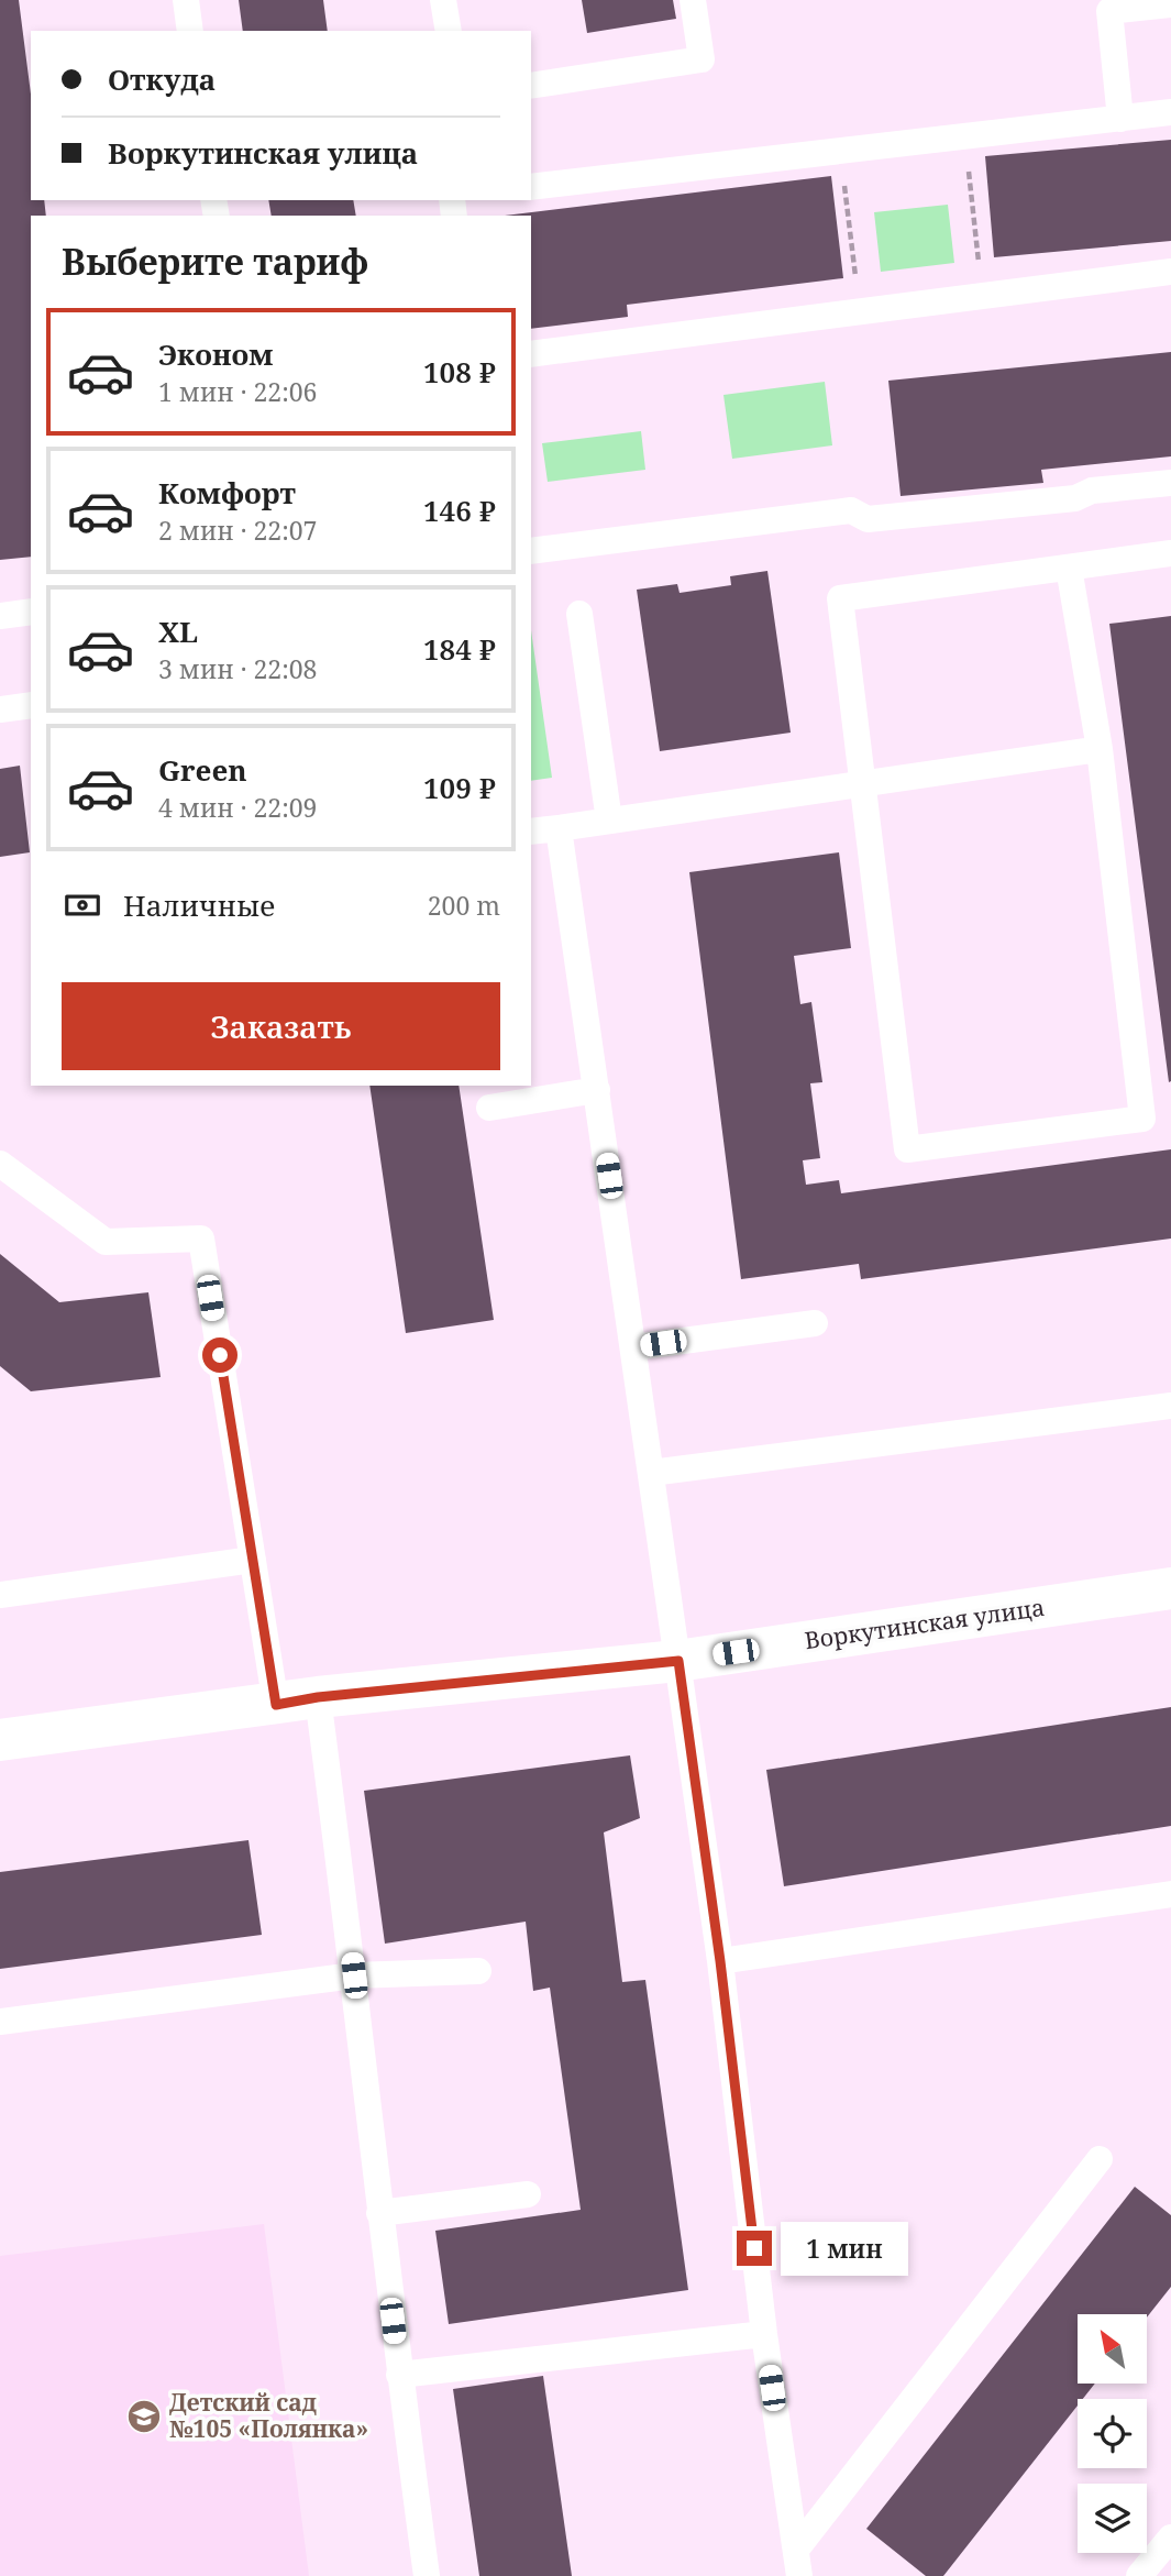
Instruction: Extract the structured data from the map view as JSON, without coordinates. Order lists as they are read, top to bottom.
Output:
{
  "streets": {
    "street": ["Воркутинская улица"]
  },
  "places": {
    "school or university": ["Детский сад №105 «Полянка»"]
  },
  "north": "top left",
  "page": {
    "banner": ["Откуда", "Воркутинская улица"],
    "heading": "Выберите тариф",
    "list": [
      {
        "name": "Эконом",
        "note": "1 мин · 22:06",
        "value": "108 ₽"
      },
      {
        "name": "Комфорт",
        "note": "2 мин · 22:07",
        "value": "146 ₽"
      },
      {
        "name": "XL",
        "note": "3 мин · 22:08",
        "value": "184 ₽"
      },
      {
        "name": "Green",
        "note": "4 мин · 22:09",
        "value": "109 ₽"
      }
    ],
    "pay": ["Наличные", "200 m"],
    "buttons": "Заказать",
    "bubble": "1 мин"
  }
}
